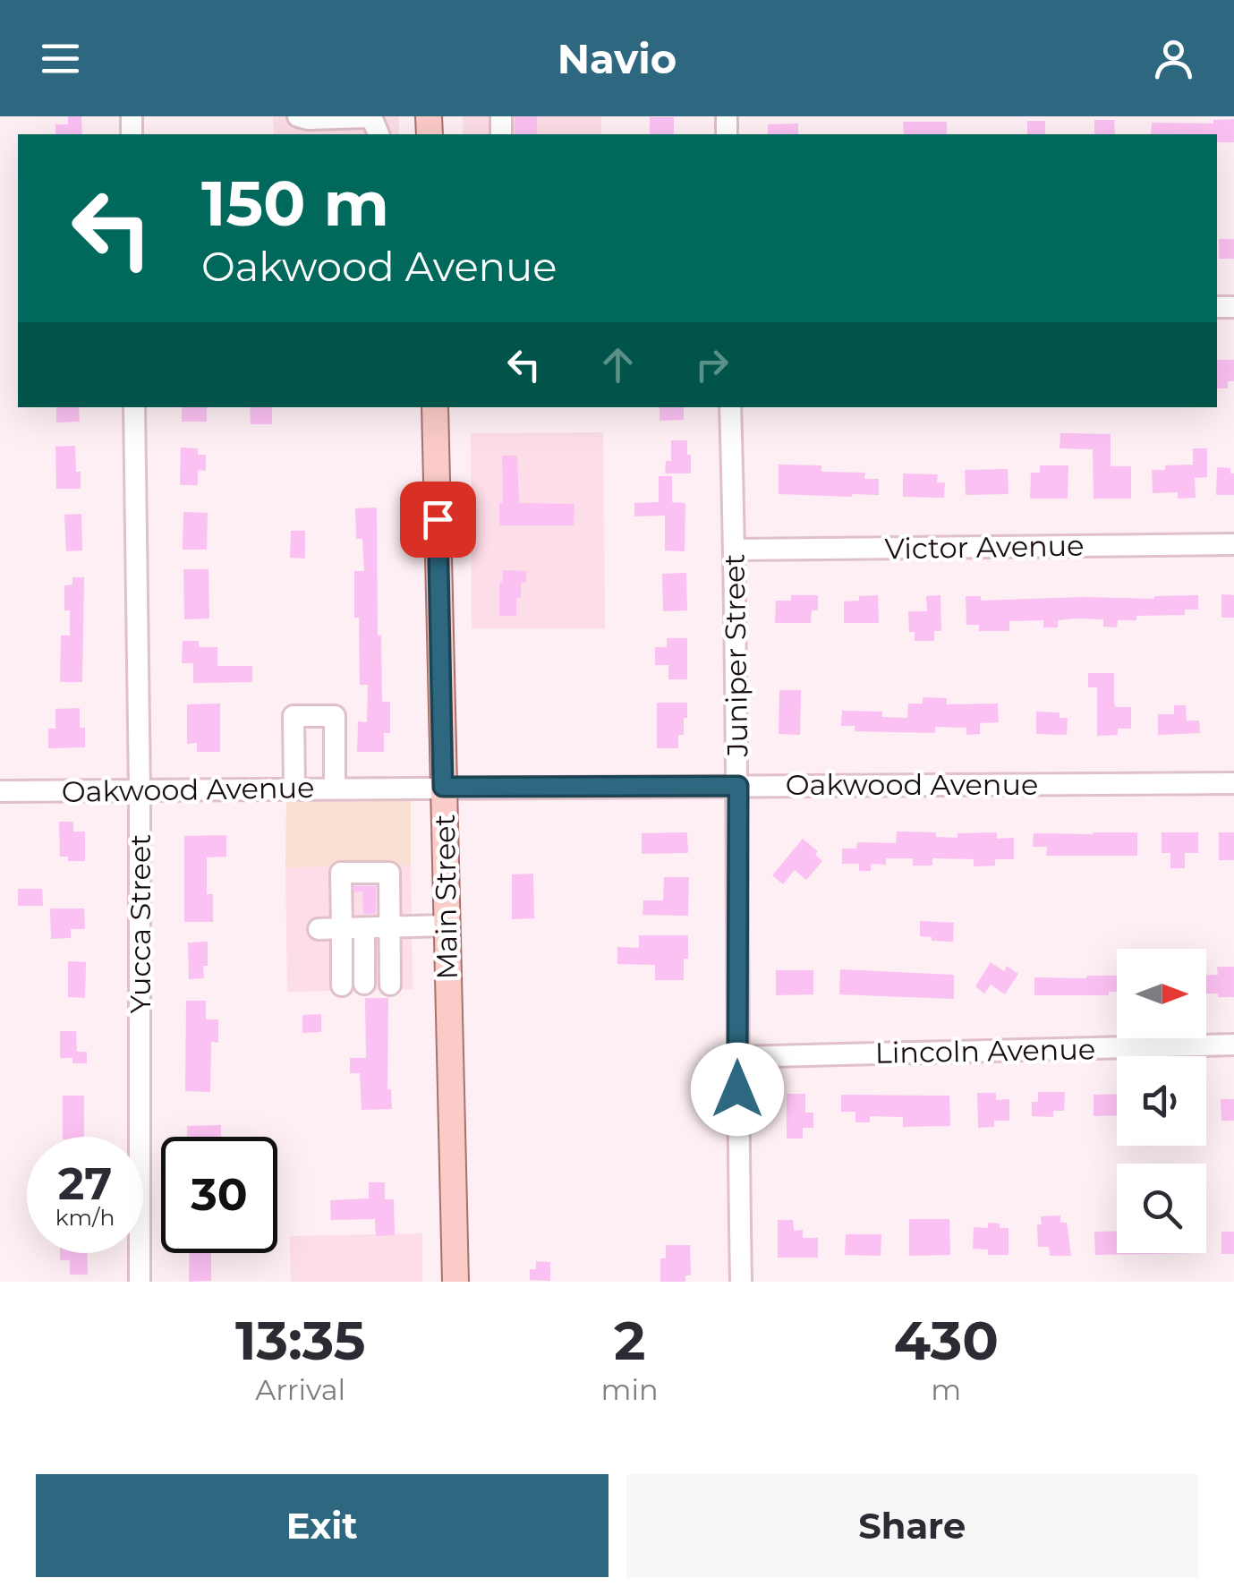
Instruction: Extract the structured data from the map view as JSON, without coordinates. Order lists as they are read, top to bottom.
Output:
{
  "streets": {
    "main road": ["Main Street"],
    "street": [
      "Victor Avenue",
      "Juniper Street",
      "Oakwood Avenue",
      "Yucca Street",
      "Lincoln Avenue"
    ]
  },
  "crossings": [
    ["Victor Avenue", "Juniper Street"],
    ["Juniper Street", "Oakwood Avenue"],
    ["Juniper Street", "Lincoln Avenue"],
    ["Oakwood Avenue", "Main Street"],
    ["Oakwood Avenue", "Yucca Street"]
  ],
  "north": "right",
  "page": {
    "header": "Navio",
    "turn": ["150 m", "Oakwood Avenue"],
    "speed": "27 km/h",
    "limit": "30",
    "eta": [
      "13:35",
      "Arrival",
      "2",
      "min",
      "430",
      "m"
    ],
    "buttons": ["Exit", "Share"]
  }
}
